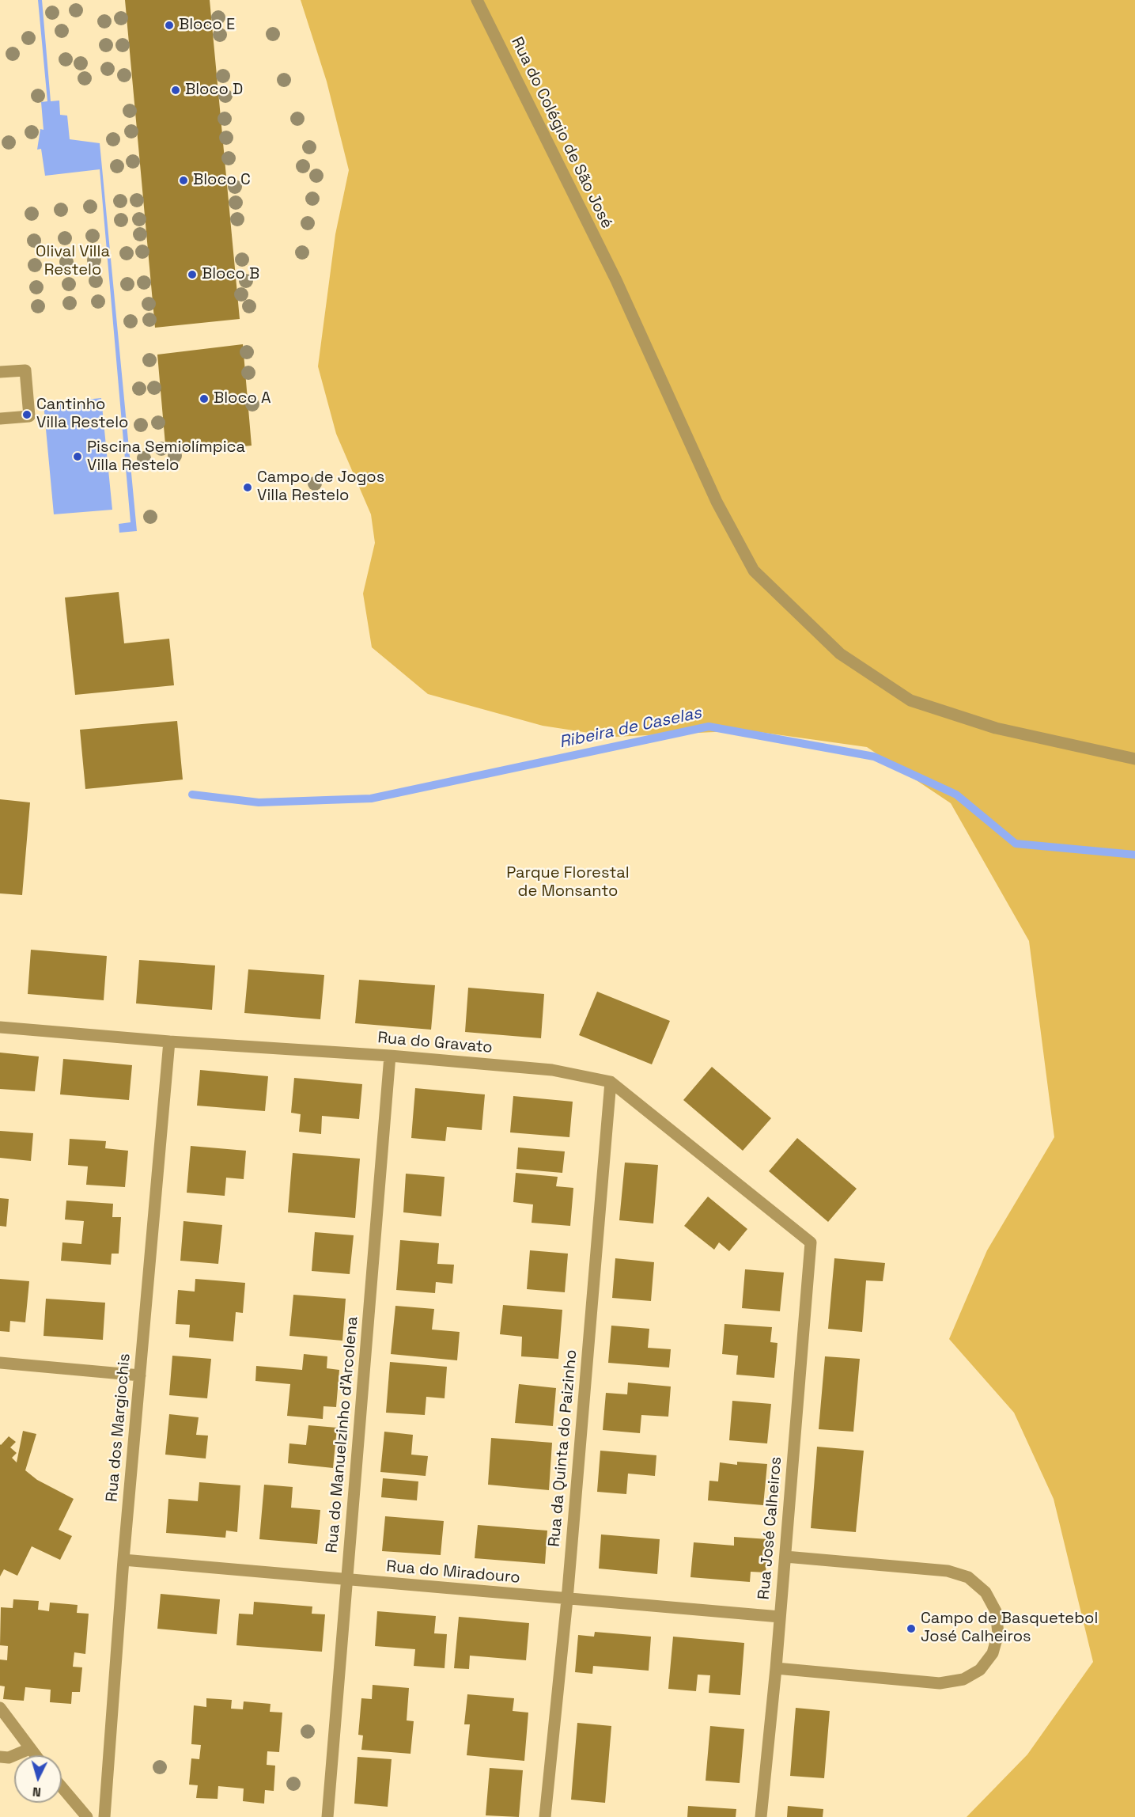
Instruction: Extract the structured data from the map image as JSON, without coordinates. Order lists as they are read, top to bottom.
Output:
{
  "streets": {
    "street": [
      "Rua do Colégio de São José",
      "Rua do Gravato",
      "Rua dos Margiochis",
      "Rua do Manuelzinho d'Arcolena",
      "Rua da Quinta do Paizinho",
      "Rua José Calheiros",
      "Rua do Miradouro"
    ]
  },
  "crossings": [
    ["Rua do Gravato", "Rua dos Margiochis"],
    ["Rua do Gravato", "Rua do Manuelzinho d'Arcolena"],
    ["Rua do Gravato", "Rua da Quinta do Paizinho"],
    ["Rua do Gravato", "Rua José Calheiros"],
    ["Rua dos Margiochis", "Rua do Miradouro"],
    ["Rua do Manuelzinho d'Arcolena", "Rua do Miradouro"],
    ["Rua da Quinta do Paizinho", "Rua do Miradouro"],
    ["Rua José Calheiros", "Rua do Miradouro"]
  ],
  "water": ["Ribeira de Caselas"],
  "parks": ["Olival Villa Restelo", "Parque Florestal de Monsanto"],
  "places": [
    "Bloco E",
    "Bloco D",
    "Bloco C",
    "Bloco B",
    "Bloco A",
    "Cantinho Villa Restelo",
    "Piscina Semiolímpica Villa Restelo",
    "Campo de Jogos Villa Restelo",
    "Campo de Basquetebol José Calheiros"
  ],
  "north": "bottom"
}
